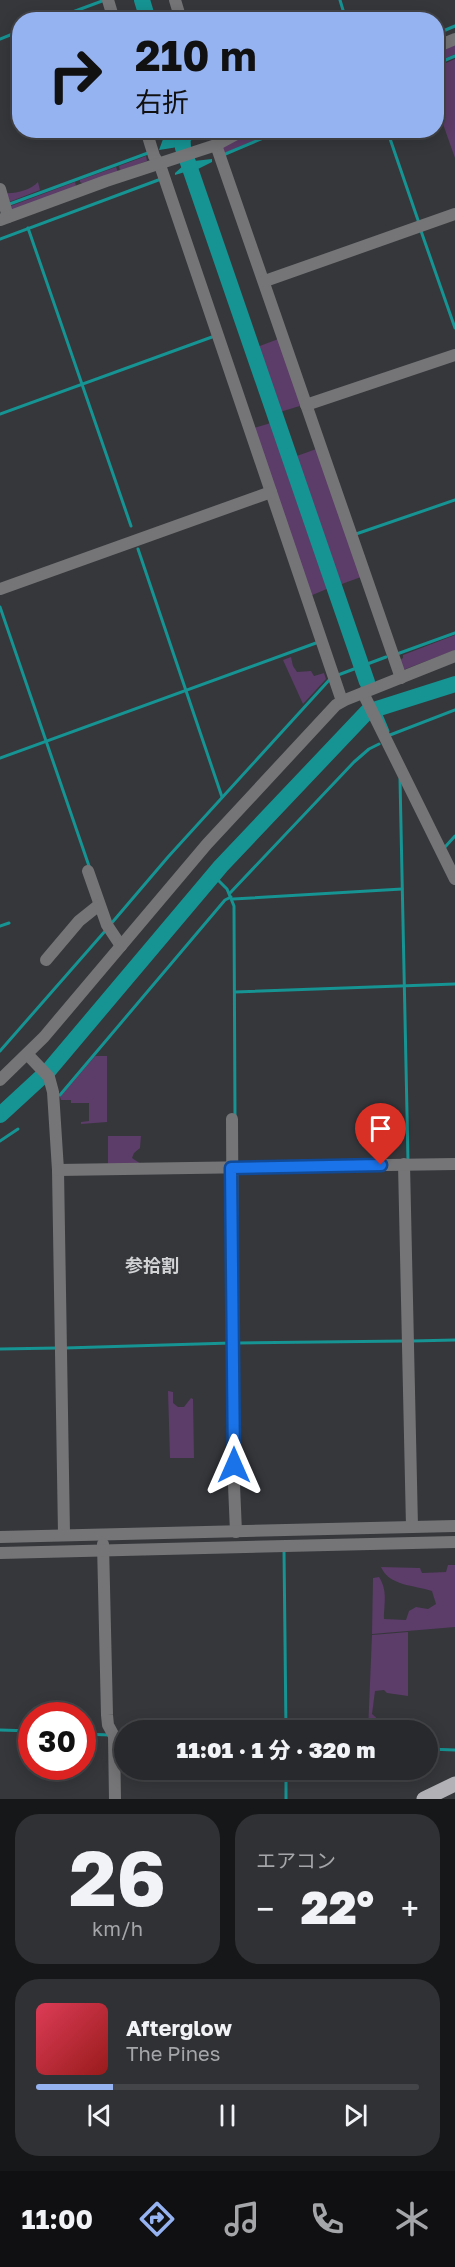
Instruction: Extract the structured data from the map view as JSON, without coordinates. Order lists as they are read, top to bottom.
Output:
{
  "districts": ["参拾割"],
  "page": {
    "turn": ["210 m", "右折"],
    "limit": "30",
    "trip": "11:01 · 1 分 · 320 m",
    "tile": [
      ["26", "km/h"],
      "エアコン"
    ],
    "heat": ["−", "22°", "+"],
    "song": ["Afterglow", "The Pines"],
    "tabs": "11:00"
  }
}
